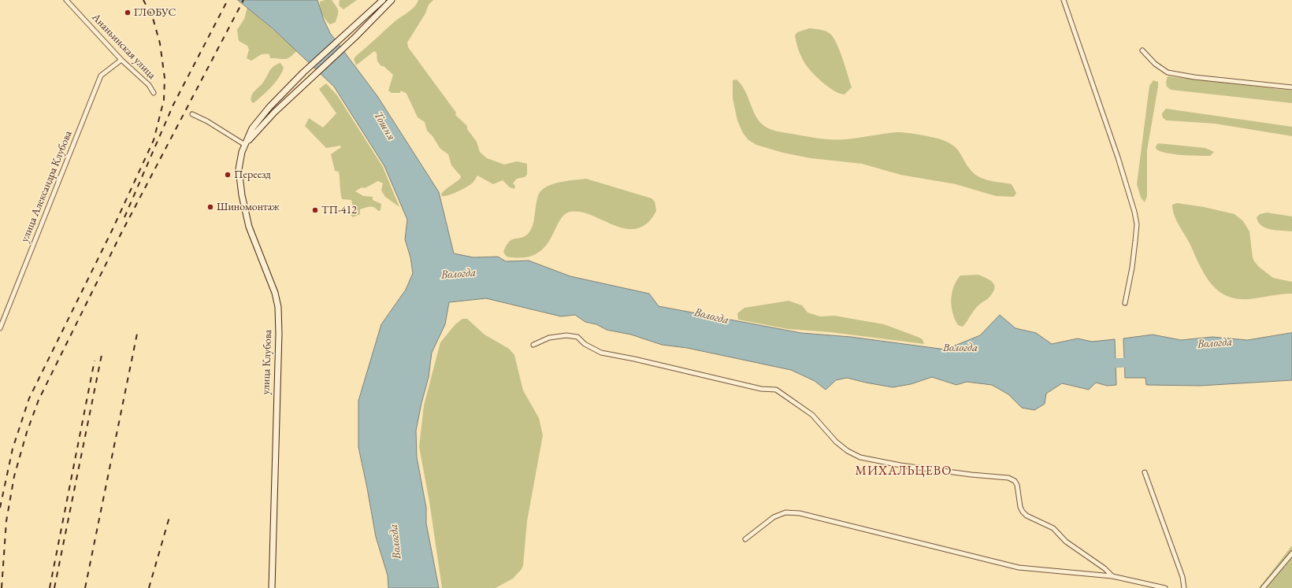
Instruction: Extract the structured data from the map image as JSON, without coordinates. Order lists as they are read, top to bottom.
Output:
{
  "streets": {
    "main road": ["улица Клубова"],
    "street": ["Ананьинская улица", "улица Александра Клубова"]
  },
  "crossings": [
    ["Ананьинская улица", "улица Александра Клубова"]
  ],
  "districts": ["МИХАЛЬЦЕВО"],
  "water": ["Тошня", "Вологда"],
  "places": [
    "ГЛОБУС",
    "Переезд",
    "Шиномонтаж",
    "ТП-412"
  ]
}
